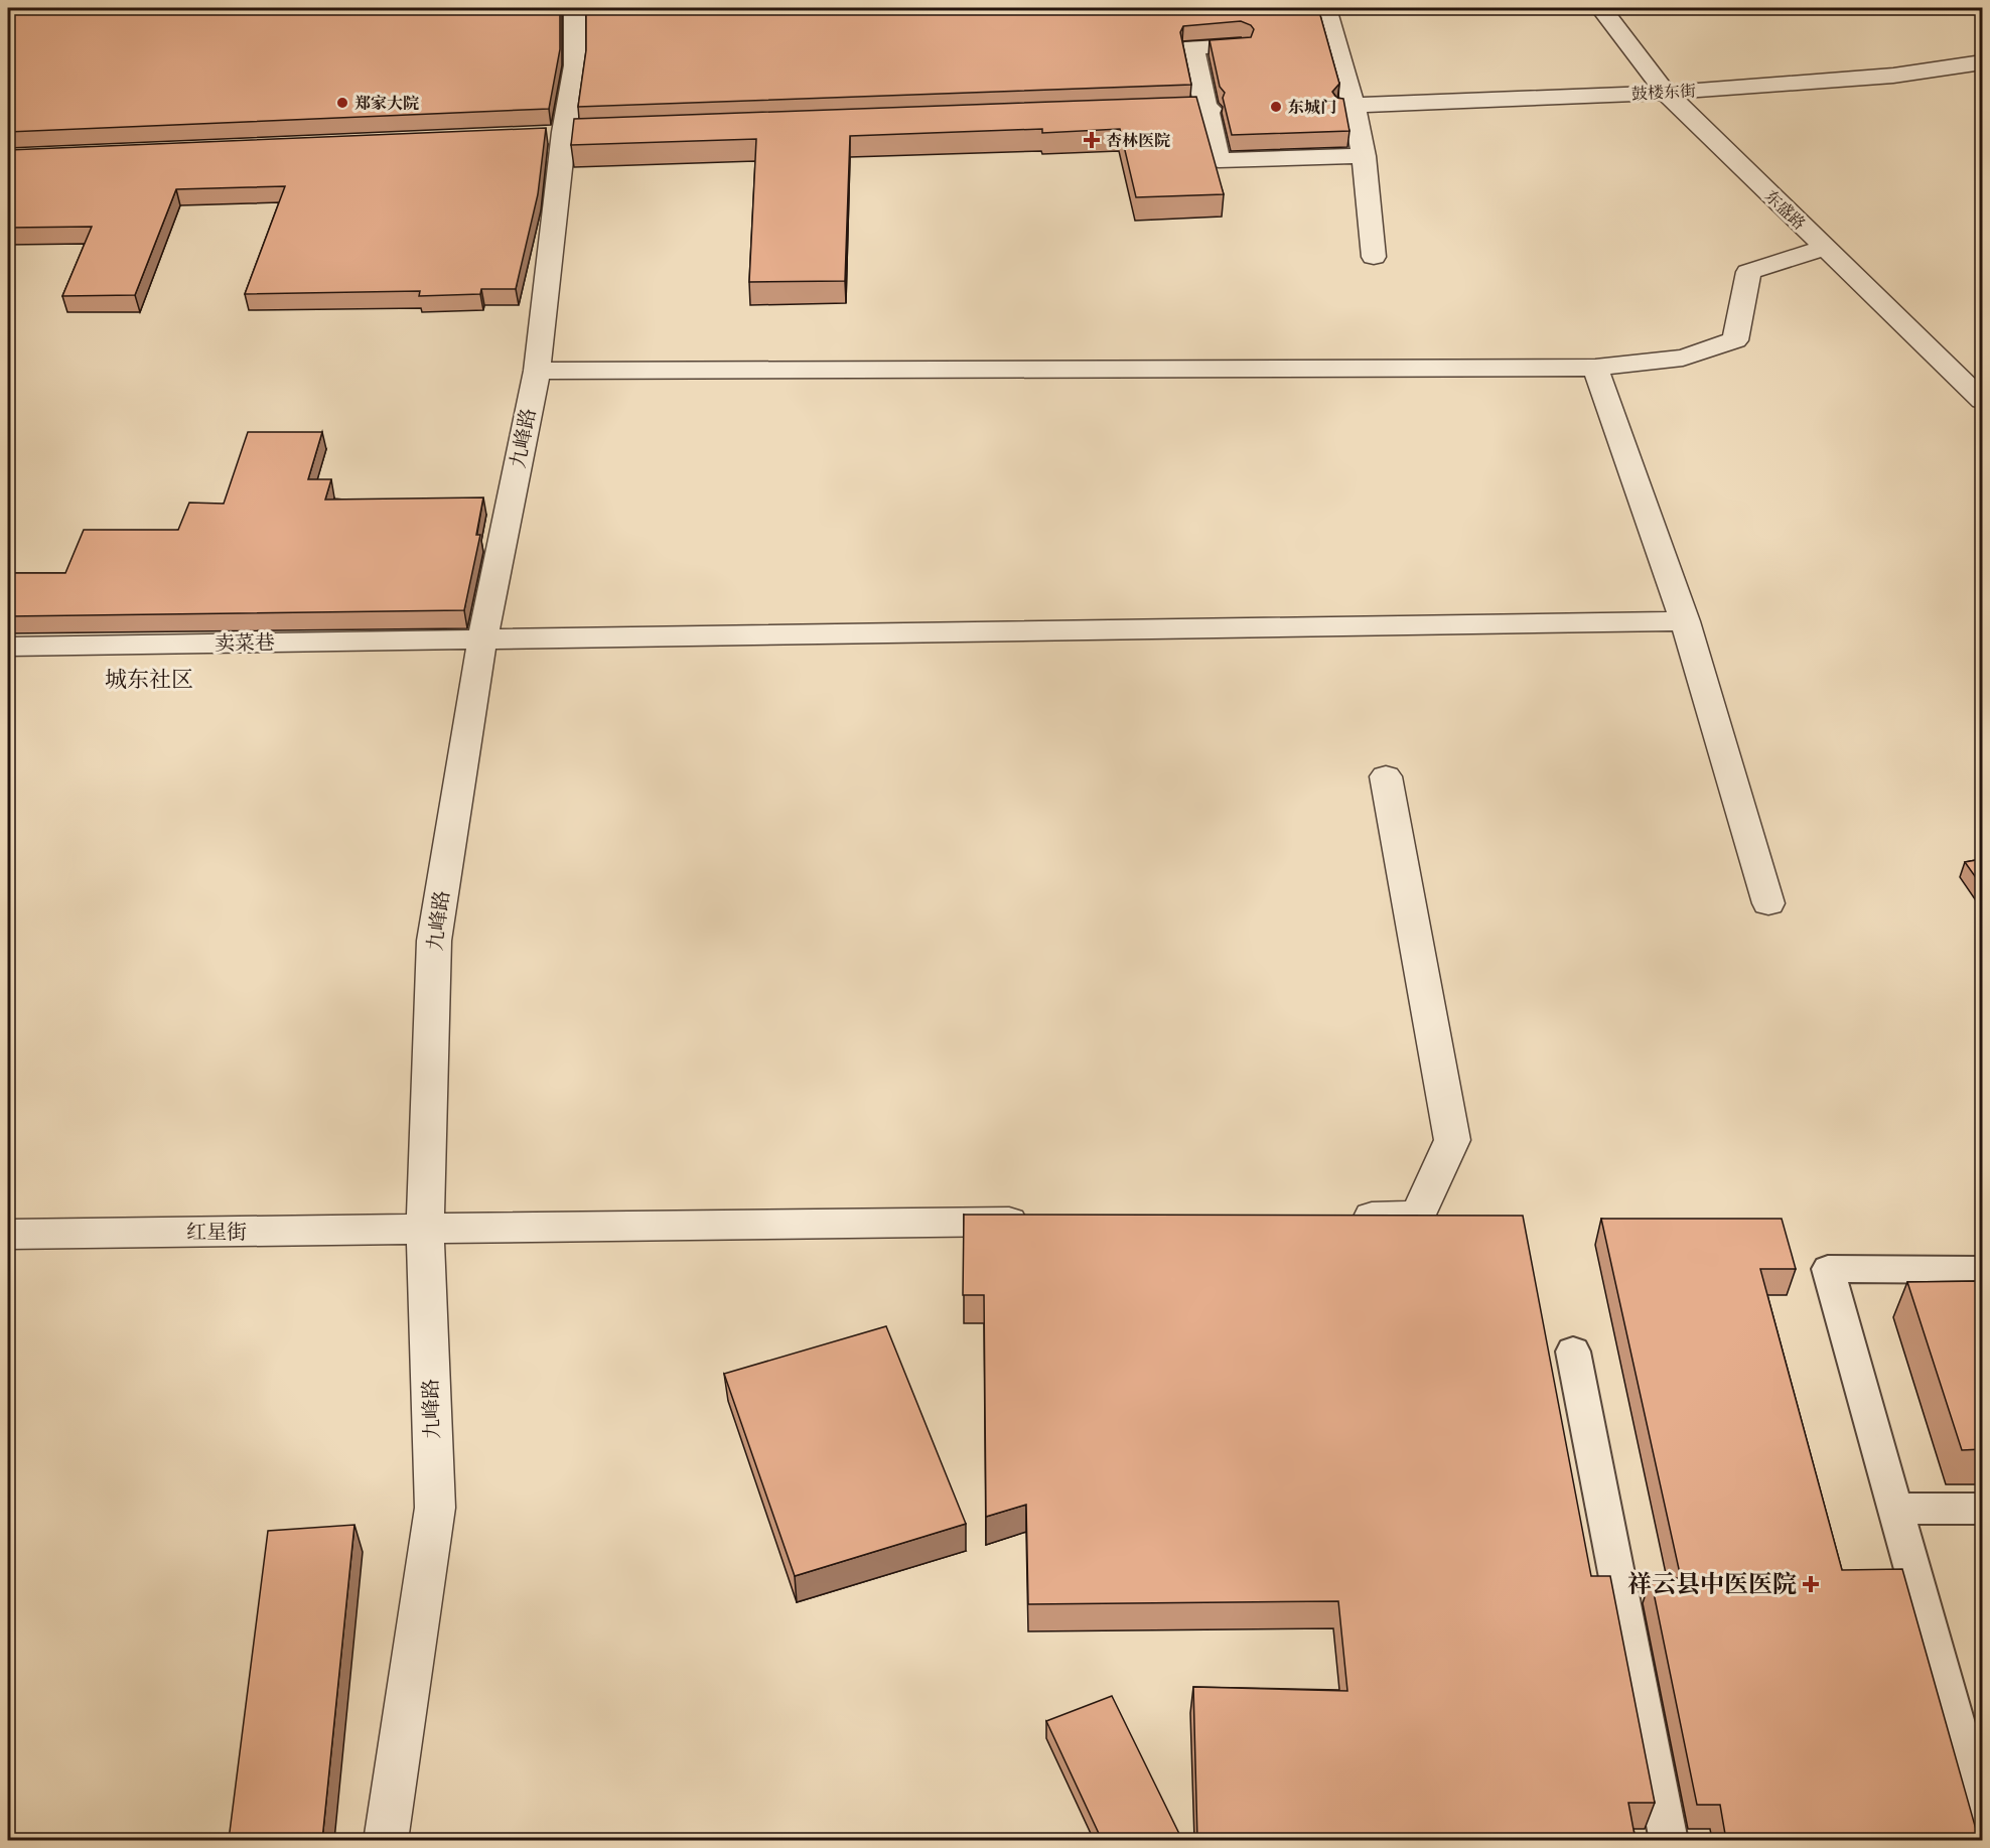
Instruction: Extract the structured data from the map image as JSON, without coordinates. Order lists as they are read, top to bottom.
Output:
{
  "streets": {
    "street": [
      "鼓楼东街",
      "东盛路",
      "九峰路",
      "卖菜巷",
      "红星街"
    ]
  },
  "crossings": [
    ["鼓楼东街", "东盛路"],
    ["九峰路", "卖菜巷"],
    ["九峰路", "红星街"]
  ],
  "districts": ["城东社区"],
  "places": {
    "other": ["郑家大院", "东城门"],
    "health": ["杏林医院", "祥云县中医医院"]
  }
}
